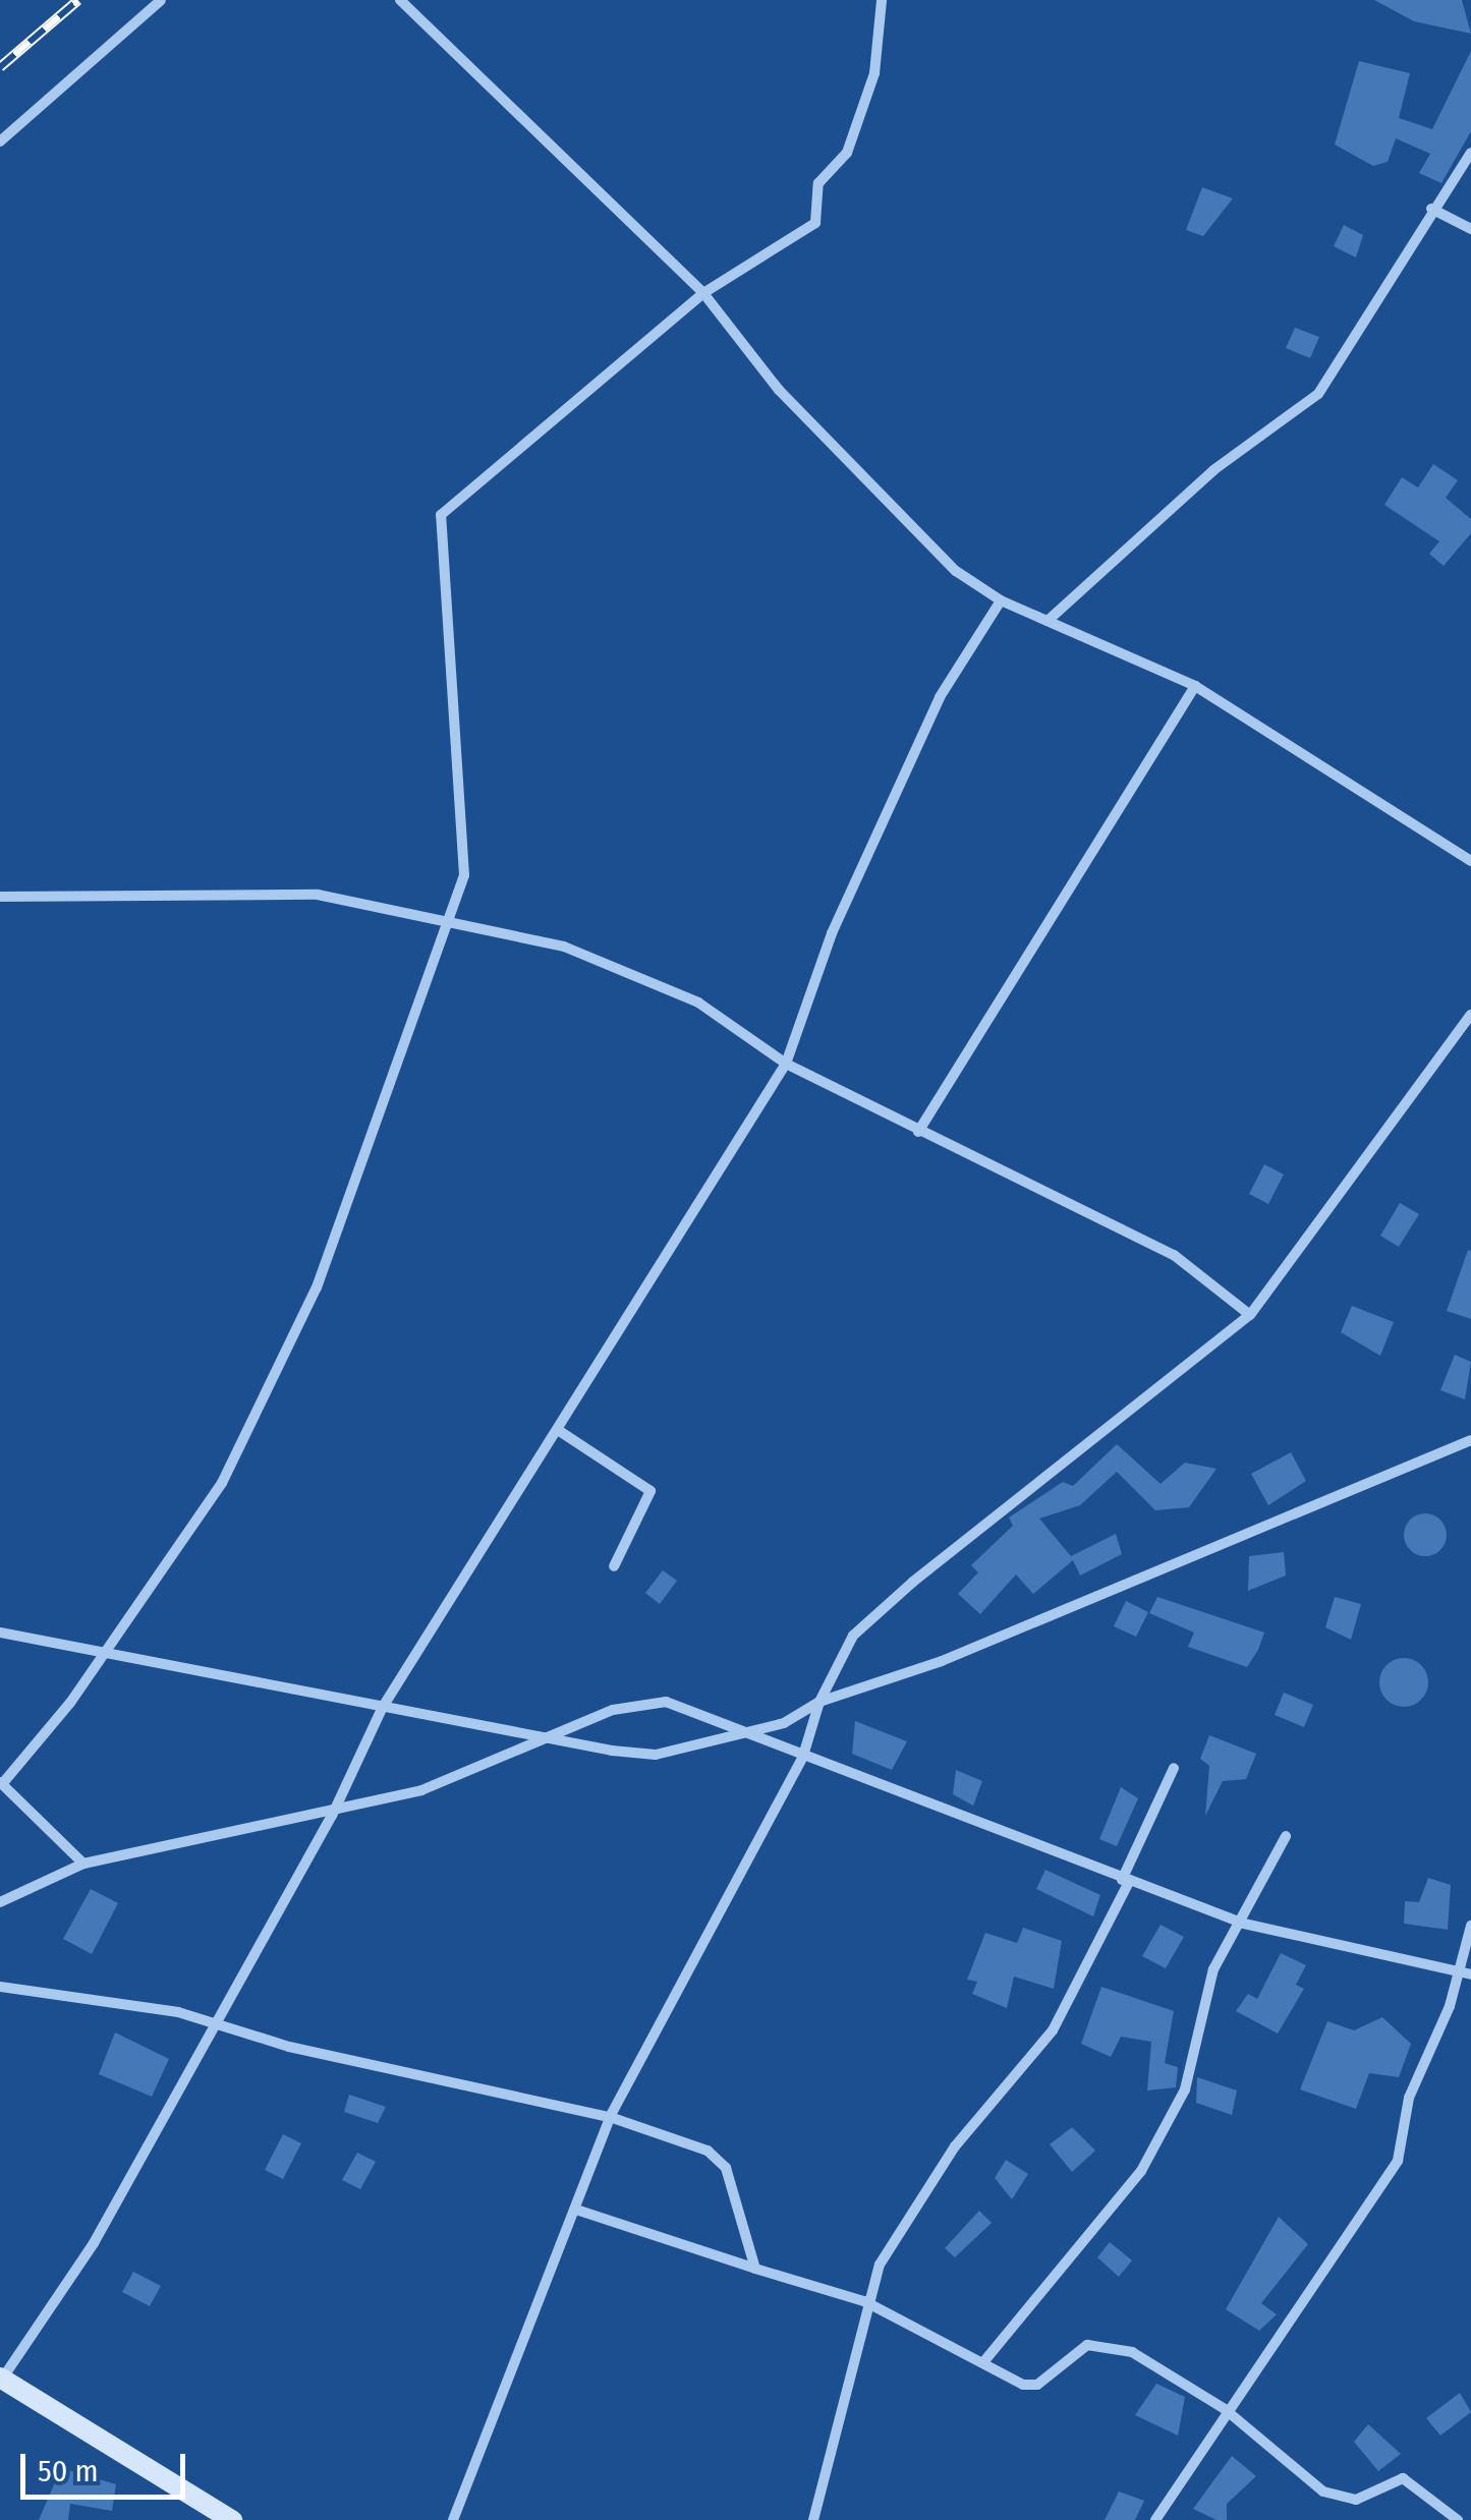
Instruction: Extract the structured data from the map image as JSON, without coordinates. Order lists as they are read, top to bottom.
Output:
{
  "scale_bar": "50 m"
}
